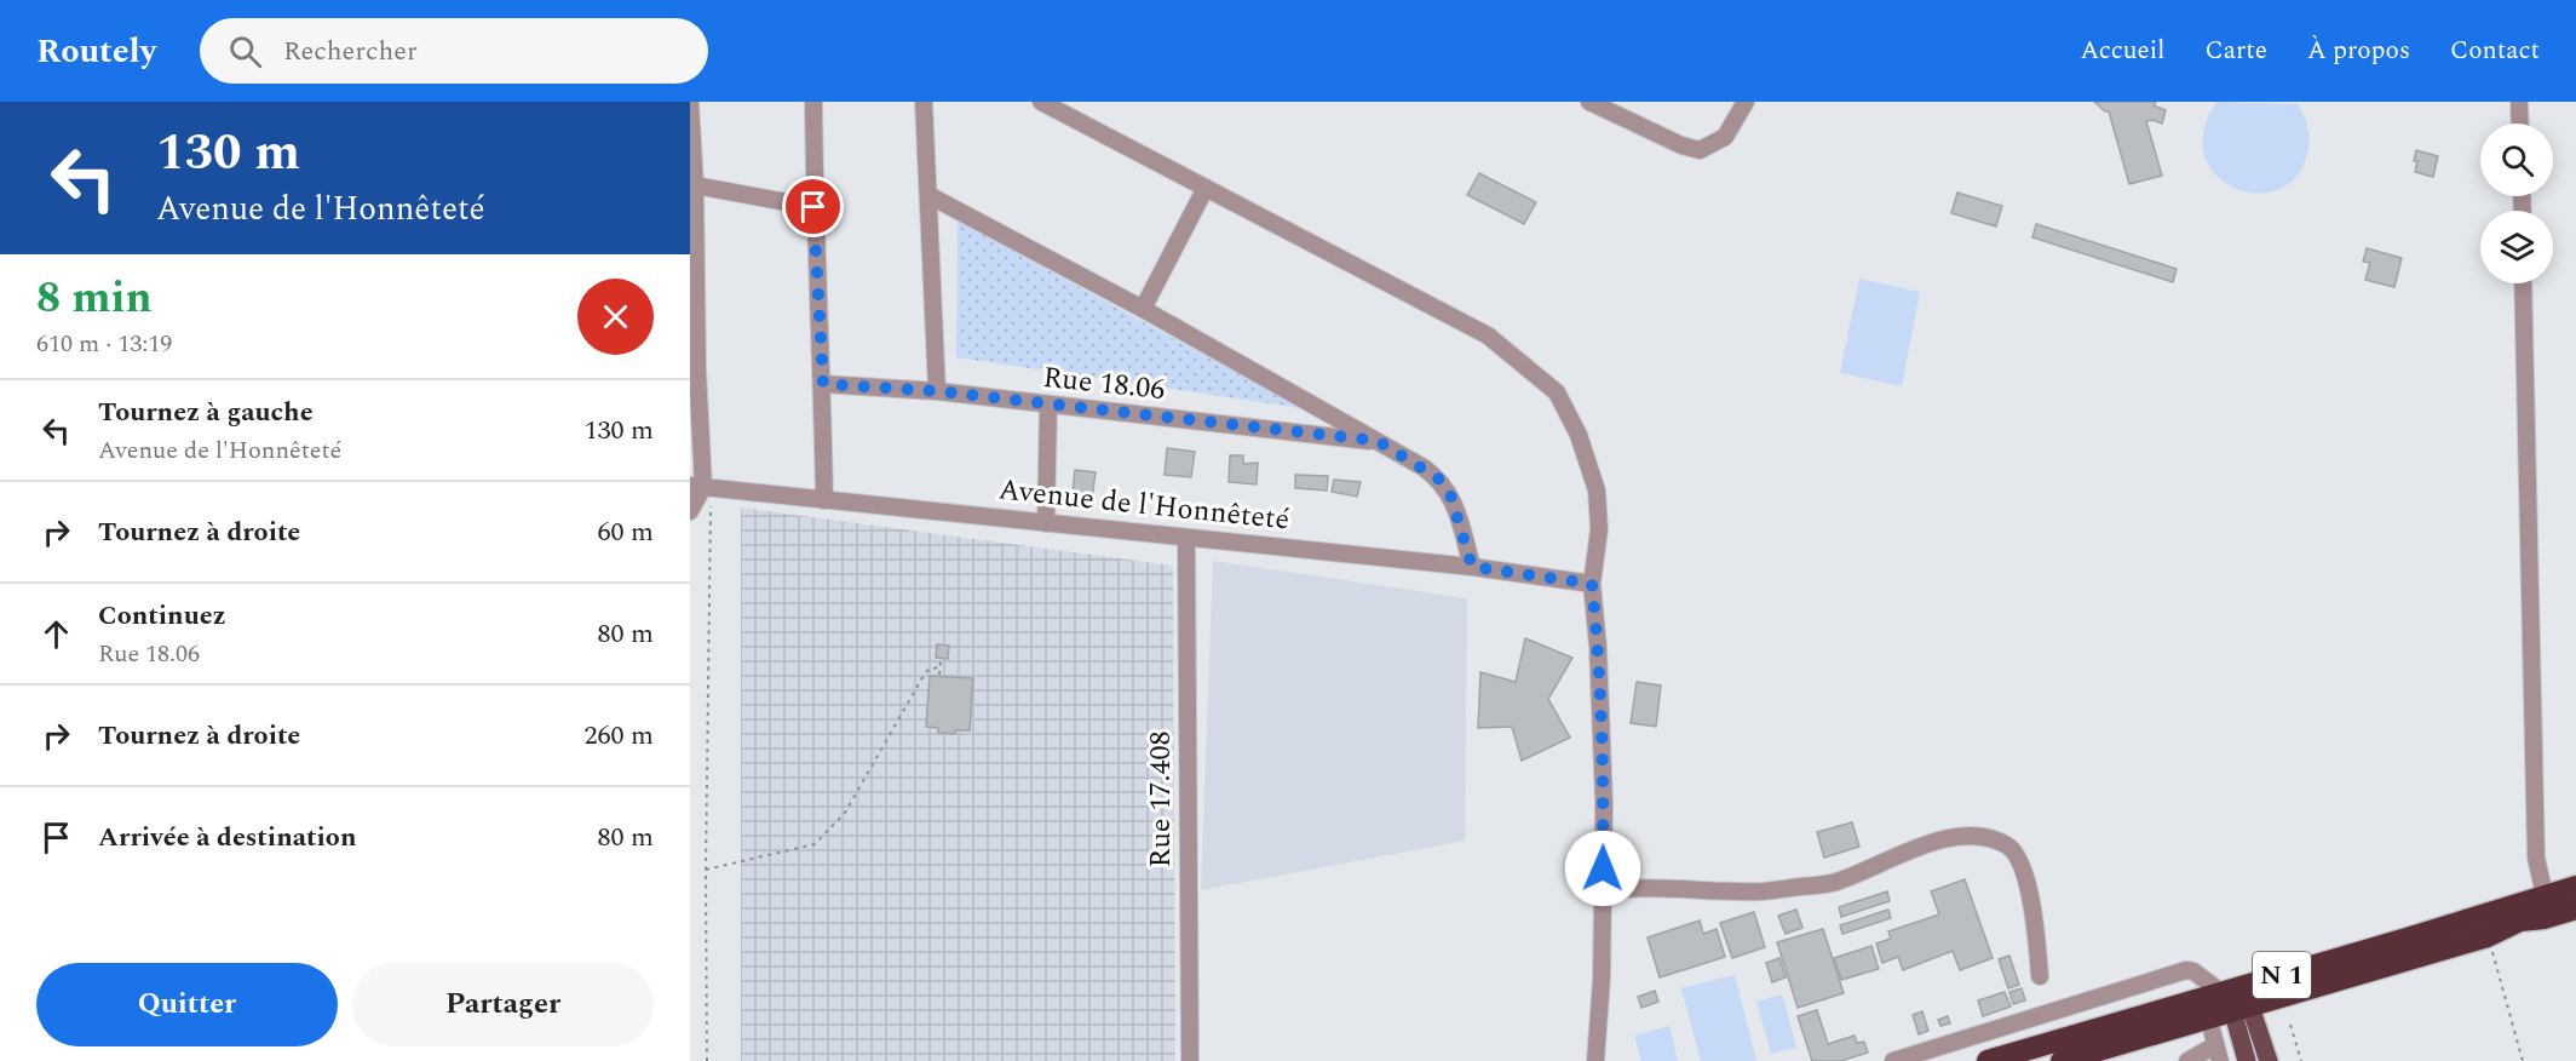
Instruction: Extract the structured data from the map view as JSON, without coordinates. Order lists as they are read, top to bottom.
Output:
{
  "streets": {
    "highway": ["N 1"],
    "street": ["Rue 18.06", "Avenue de l'Honnêteté", "Rue 17.408"]
  },
  "crossings": [
    ["Avenue de l'Honnêteté", "Rue 17.408"]
  ],
  "page": {
    "header": "Routely",
    "search": "Rechercher",
    "nav": [
      "Accueil",
      "Carte",
      "À propos",
      "Contact"
    ],
    "turn": ["130 m", "Avenue de l'Honnêteté"],
    "heading": ["8 min", "610 m · 13:19"],
    "list": [
      {
        "name": "Tournez à gauche",
        "note": "Avenue de l'Honnêteté",
        "value": "130 m"
      },
      {
        "name": "Tournez à droite",
        "value": "60 m"
      },
      {
        "name": "Continuez",
        "note": "Rue 18.06",
        "value": "80 m"
      },
      {
        "name": "Tournez à droite",
        "value": "260 m"
      },
      {
        "name": "Arrivée à destination",
        "value": "80 m"
      }
    ],
    "buttons": ["Quitter", "Partager"]
  }
}
